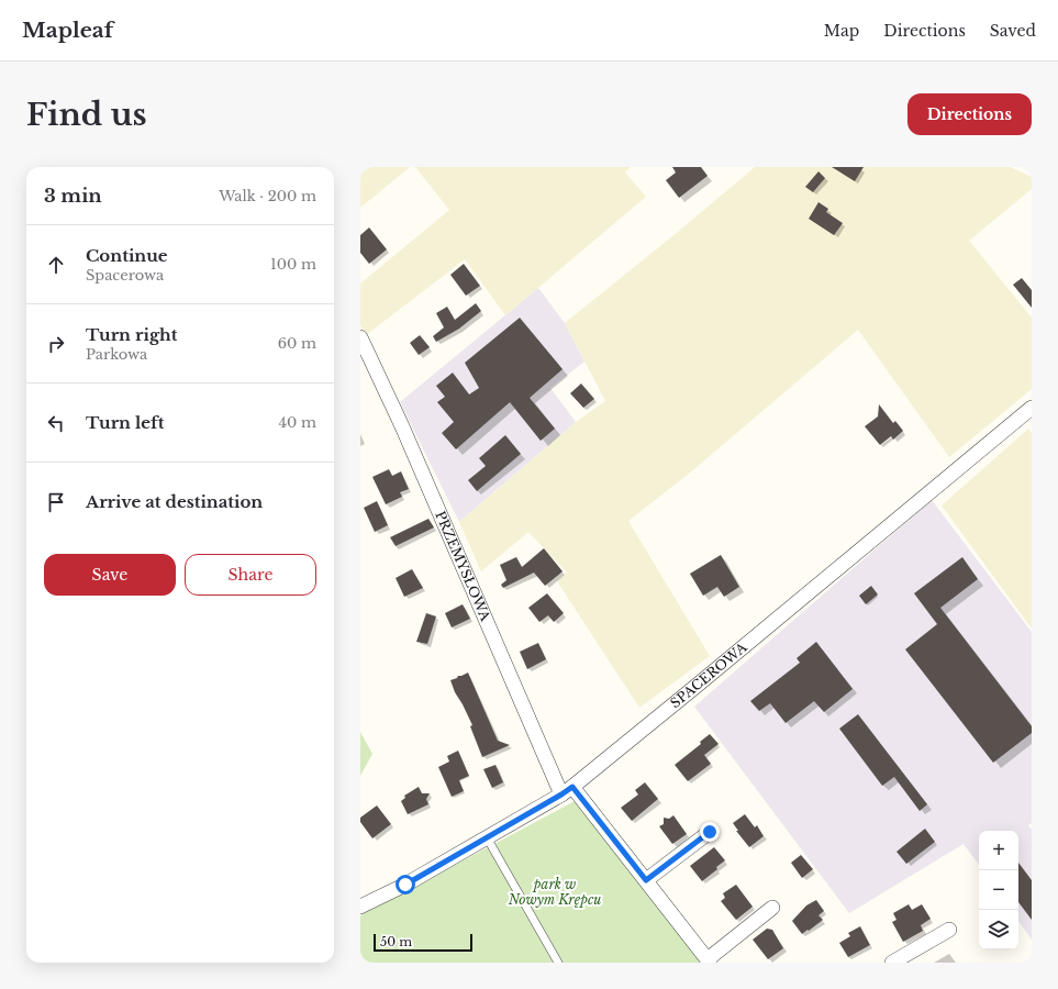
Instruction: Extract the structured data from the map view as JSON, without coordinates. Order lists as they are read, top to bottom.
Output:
{
  "streets": {
    "street": ["PRZEMYSŁOWA", "SPACEROWA"]
  },
  "crossings": [
    ["PRZEMYSŁOWA", "SPACEROWA"]
  ],
  "parks": ["park w Nowym Krępcu"],
  "scale_bar": "50 m",
  "page": {
    "header": "Mapleaf",
    "nav": ["Map", "Directions", "Saved"],
    "buttons": [
      "Directions",
      ["Save", "Share"]
    ],
    "title": "Find us",
    "heading": ["3 min", "Walk · 200 m"],
    "list": [
      ["Continue", "Spacerowa", "100 m"],
      ["Turn right", "Parkowa", "60 m"],
      ["Turn left", "40 m"],
      "Arrive at destination"
    ],
    "map_buttons": ["+", "−"],
    "scale": "50 m"
  }
}
